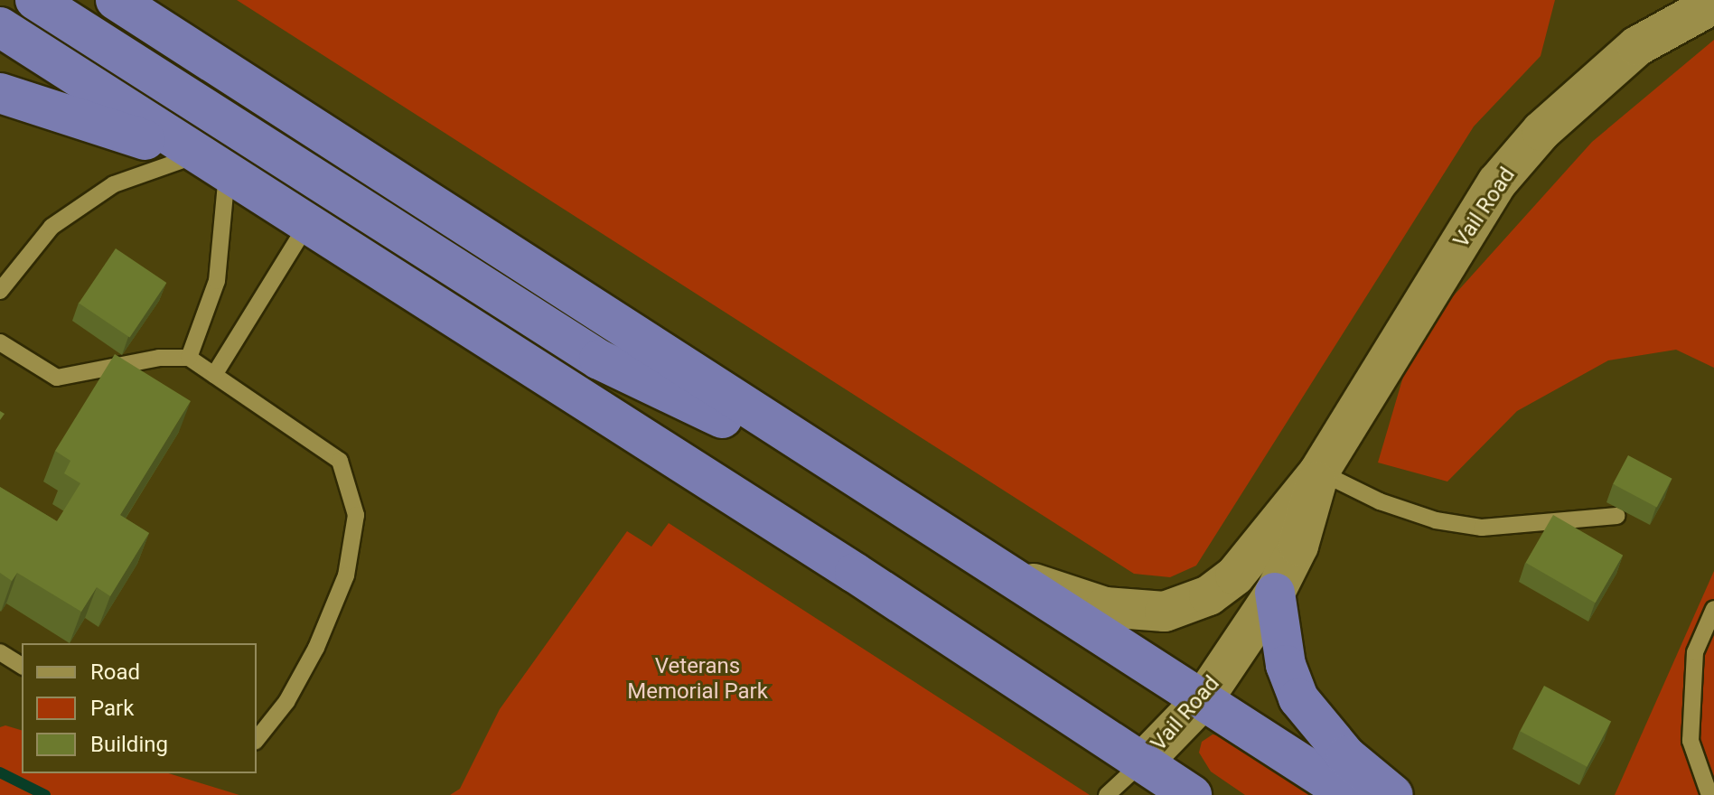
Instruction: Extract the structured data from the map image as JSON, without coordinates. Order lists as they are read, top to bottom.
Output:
{
  "streets": {
    "street": ["Vail Road"]
  },
  "parks": ["Veterans Memorial Park"],
  "legend": ["Road", "Park", "Building"]
}
